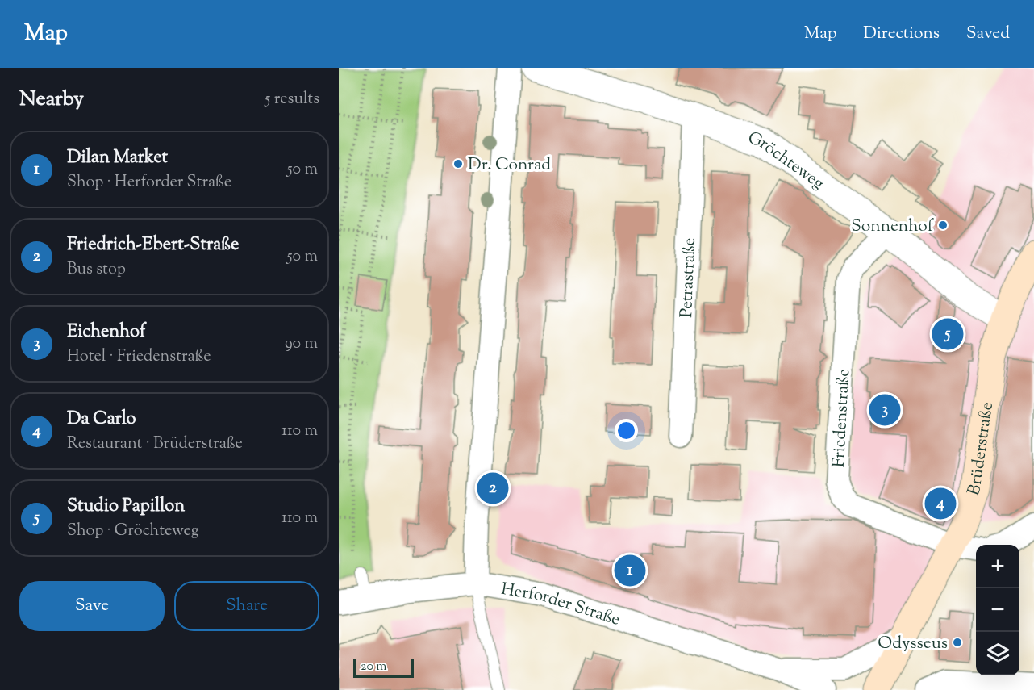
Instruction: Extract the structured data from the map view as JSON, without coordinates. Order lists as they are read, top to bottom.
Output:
{
  "streets": {
    "main road": ["Brüderstraße"],
    "street": [
      "Gröchteweg",
      "Petrastraße",
      "Friedenstraße",
      "Herforder Straße"
    ]
  },
  "crossings": [
    ["Gröchteweg", "Petrastraße"],
    ["Gröchteweg", "Friedenstraße"],
    ["Gröchteweg", "Brüderstraße"],
    ["Friedenstraße", "Brüderstraße"],
    ["Brüderstraße", "Herforder Straße"]
  ],
  "places": ["Dr. Conrad", "Sonnenhof", "Odysseus"],
  "scale_bar": "20 m",
  "page": {
    "header": "Map",
    "nav": ["Map", "Directions", "Saved"],
    "heading": ["Nearby", "5 results"],
    "list": [
      {
        "mark": "1",
        "name": "Dilan Market",
        "note": "Shop · Herforder Straße",
        "value": "50 m"
      },
      {
        "mark": "2",
        "name": "Friedrich-Ebert-Straße",
        "note": "Bus stop",
        "value": "50 m"
      },
      {
        "mark": "3",
        "name": "Eichenhof",
        "note": "Hotel · Friedenstraße",
        "value": "90 m"
      },
      {
        "mark": "4",
        "name": "Da Carlo",
        "note": "Restaurant · Brüderstraße",
        "value": "110 m"
      },
      {
        "mark": "5",
        "name": "Studio Papillon",
        "note": "Shop · Gröchteweg",
        "value": "110 m"
      }
    ],
    "pins": [
      "5",
      "3",
      "2",
      "4",
      "1"
    ],
    "map_buttons": ["+", "−"],
    "buttons": ["Save", "Share"],
    "scale": "20 m"
  }
}
